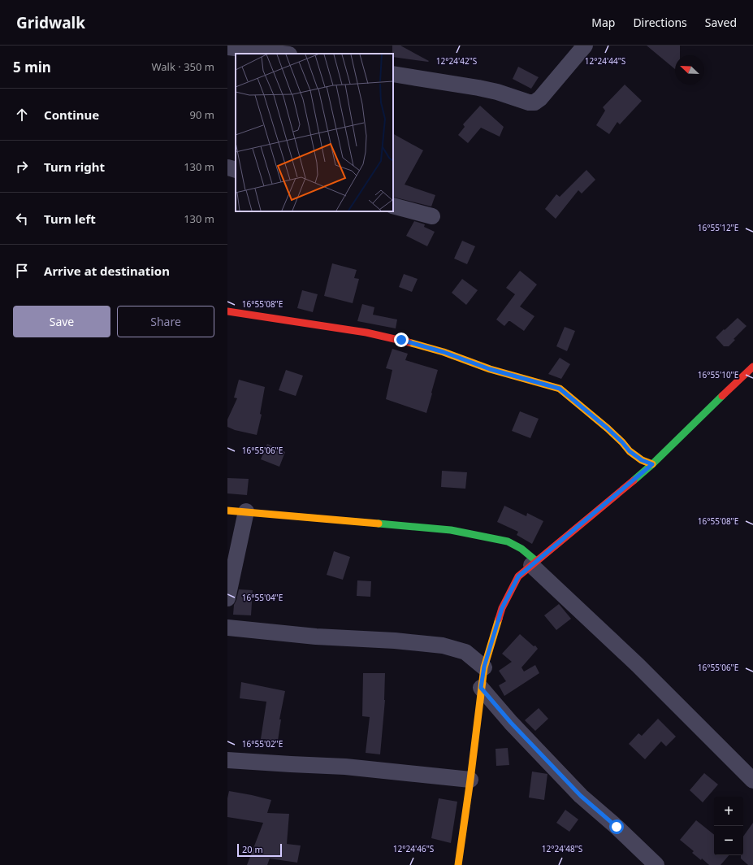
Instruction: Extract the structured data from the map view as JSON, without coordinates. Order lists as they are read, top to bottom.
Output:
{
  "scale_bar": "20 m",
  "north": "top left",
  "page": {
    "header": "Gridwalk",
    "nav": ["Map", "Directions", "Saved"],
    "heading": ["5 min", "Walk · 350 m"],
    "list": [
      ["Continue", "90 m"],
      ["Turn right", "130 m"],
      ["Turn left", "130 m"],
      "Arrive at destination"
    ],
    "buttons": ["Save", "Share"],
    "map_buttons": ["+", "−"],
    "scale": "20 m"
  },
  "coordinates": [
    "12°24'42\"S",
    "12°24'44\"S",
    "16°55'12\"E",
    "16°55'08\"E",
    "16°55'10\"E",
    "16°55'06\"E",
    "16°55'04\"E",
    "16°55'02\"E",
    "12°24'46\"S",
    "12°24'48\"S"
  ]
}
